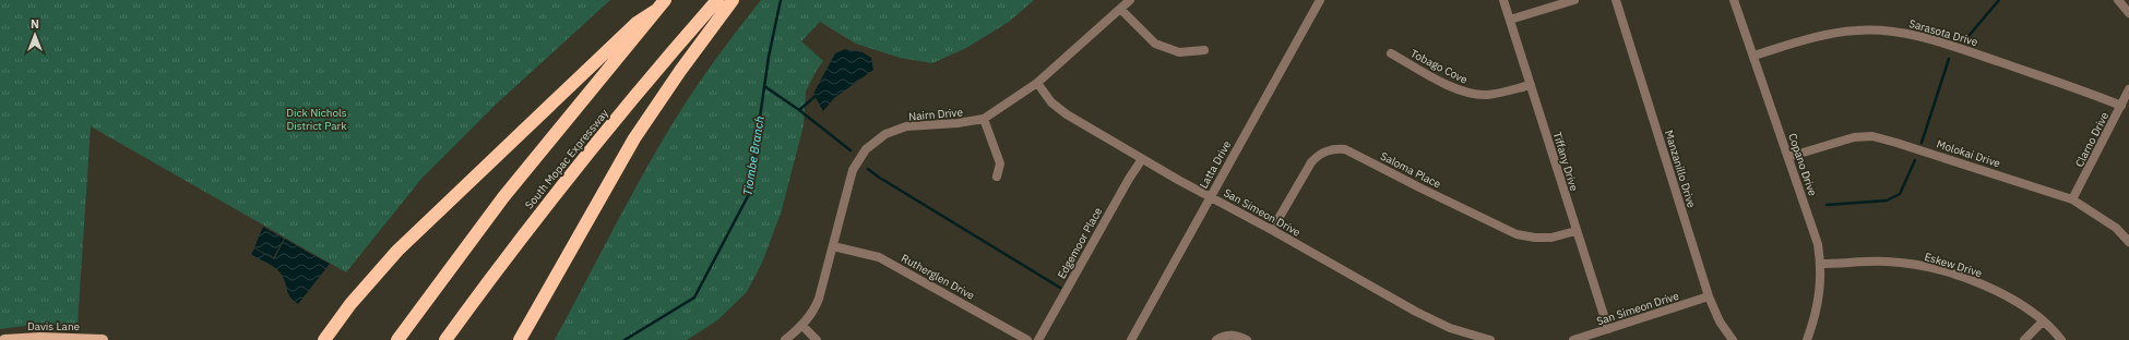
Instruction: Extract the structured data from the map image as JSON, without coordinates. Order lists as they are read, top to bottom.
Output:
{
  "streets": {
    "highway": ["South Mopac Expressway"],
    "main road": ["Davis Lane"],
    "street": [
      "Sarasota Drive",
      "Tobago Cove",
      "Nairn Drive",
      "Clarno Drive",
      "Molokai Drive",
      "Tiffany Drive",
      "Latta Drive",
      "Copano Drive",
      "Manzanillo Drive",
      "Saloma Place",
      "San Simeon Drive",
      "Edgemoor Place",
      "Eskew Drive",
      "Rutherglen Drive"
    ]
  },
  "crossings": [
    ["Sarasota Drive", "Clarno Drive"],
    ["Sarasota Drive", "Copano Drive"],
    ["Tobago Cove", "Tiffany Drive"],
    ["Nairn Drive", "San Simeon Drive"],
    ["Nairn Drive", "Rutherglen Drive"],
    ["Clarno Drive", "Molokai Drive"],
    ["Molokai Drive", "Copano Drive"],
    ["Tiffany Drive", "Saloma Place"],
    ["Tiffany Drive", "San Simeon Drive"],
    ["Latta Drive", "San Simeon Drive"],
    ["Copano Drive", "Eskew Drive"],
    ["Manzanillo Drive", "San Simeon Drive"],
    ["Saloma Place", "San Simeon Drive"],
    ["San Simeon Drive", "Edgemoor Place"]
  ],
  "water": ["Tiombe Branch"],
  "parks": ["Dick Nichols District Park"],
  "north": "top"
}
